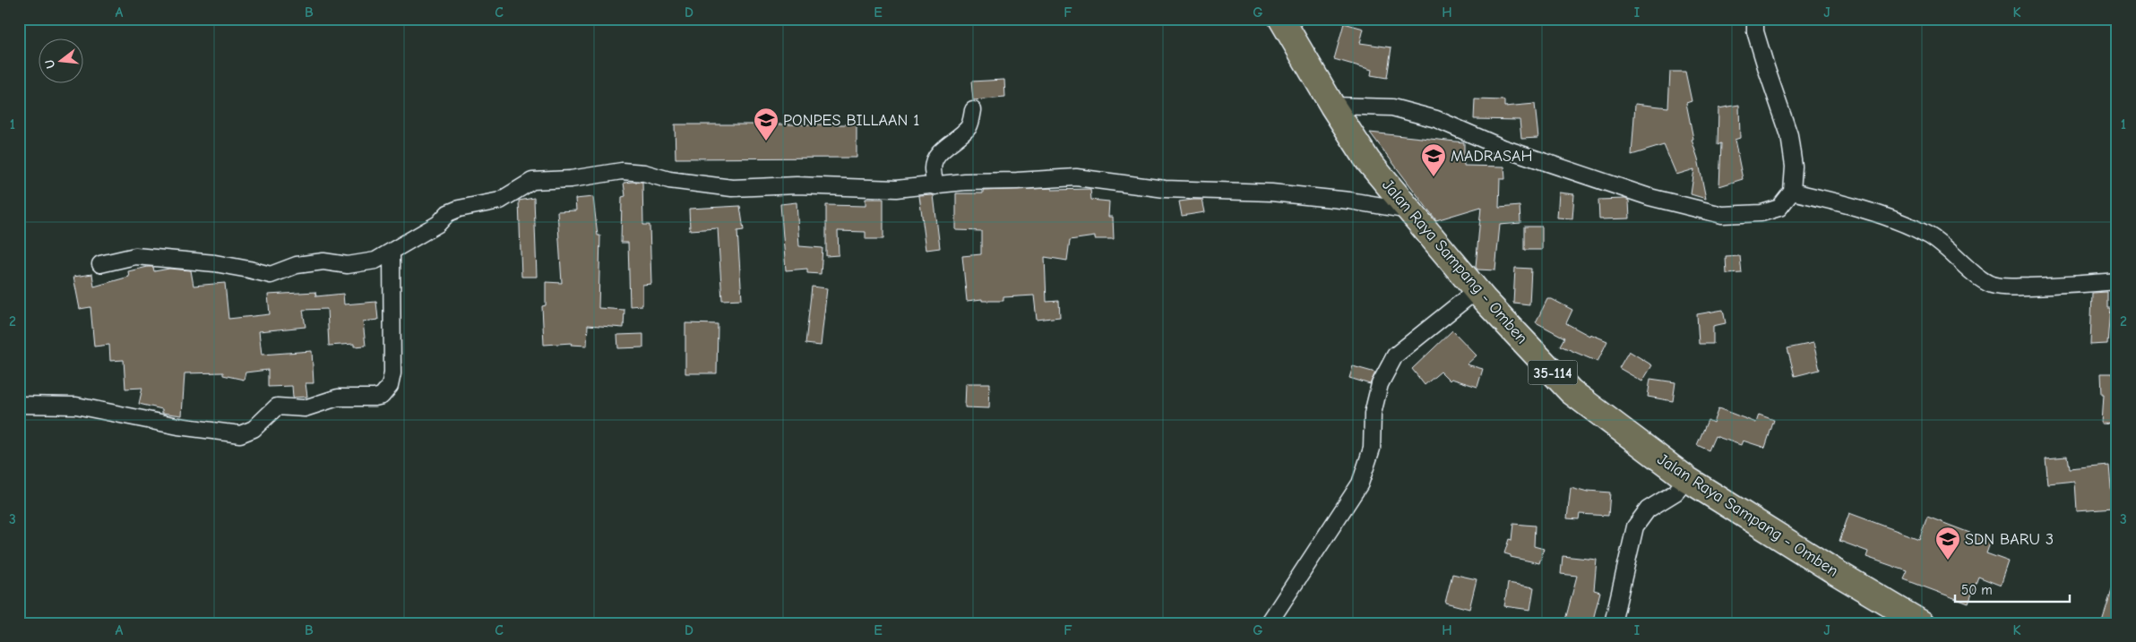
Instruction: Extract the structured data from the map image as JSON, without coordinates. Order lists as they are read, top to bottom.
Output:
{
  "streets": {
    "main road": ["Jalan Raya Sampang - Omben", "35-114"]
  },
  "places": {
    "school or university": ["PONPES BILLAAN 1", "MADRASAH", "SDN BARU 3"]
  },
  "scale_bar": "50 m",
  "north": "left",
  "grid": {
    "columns": [
      "A",
      "B",
      "C",
      "D",
      "E",
      "F",
      "G",
      "H",
      "I",
      "J",
      "K"
    ],
    "rows": ["1", "2", "3"]
  }
}
